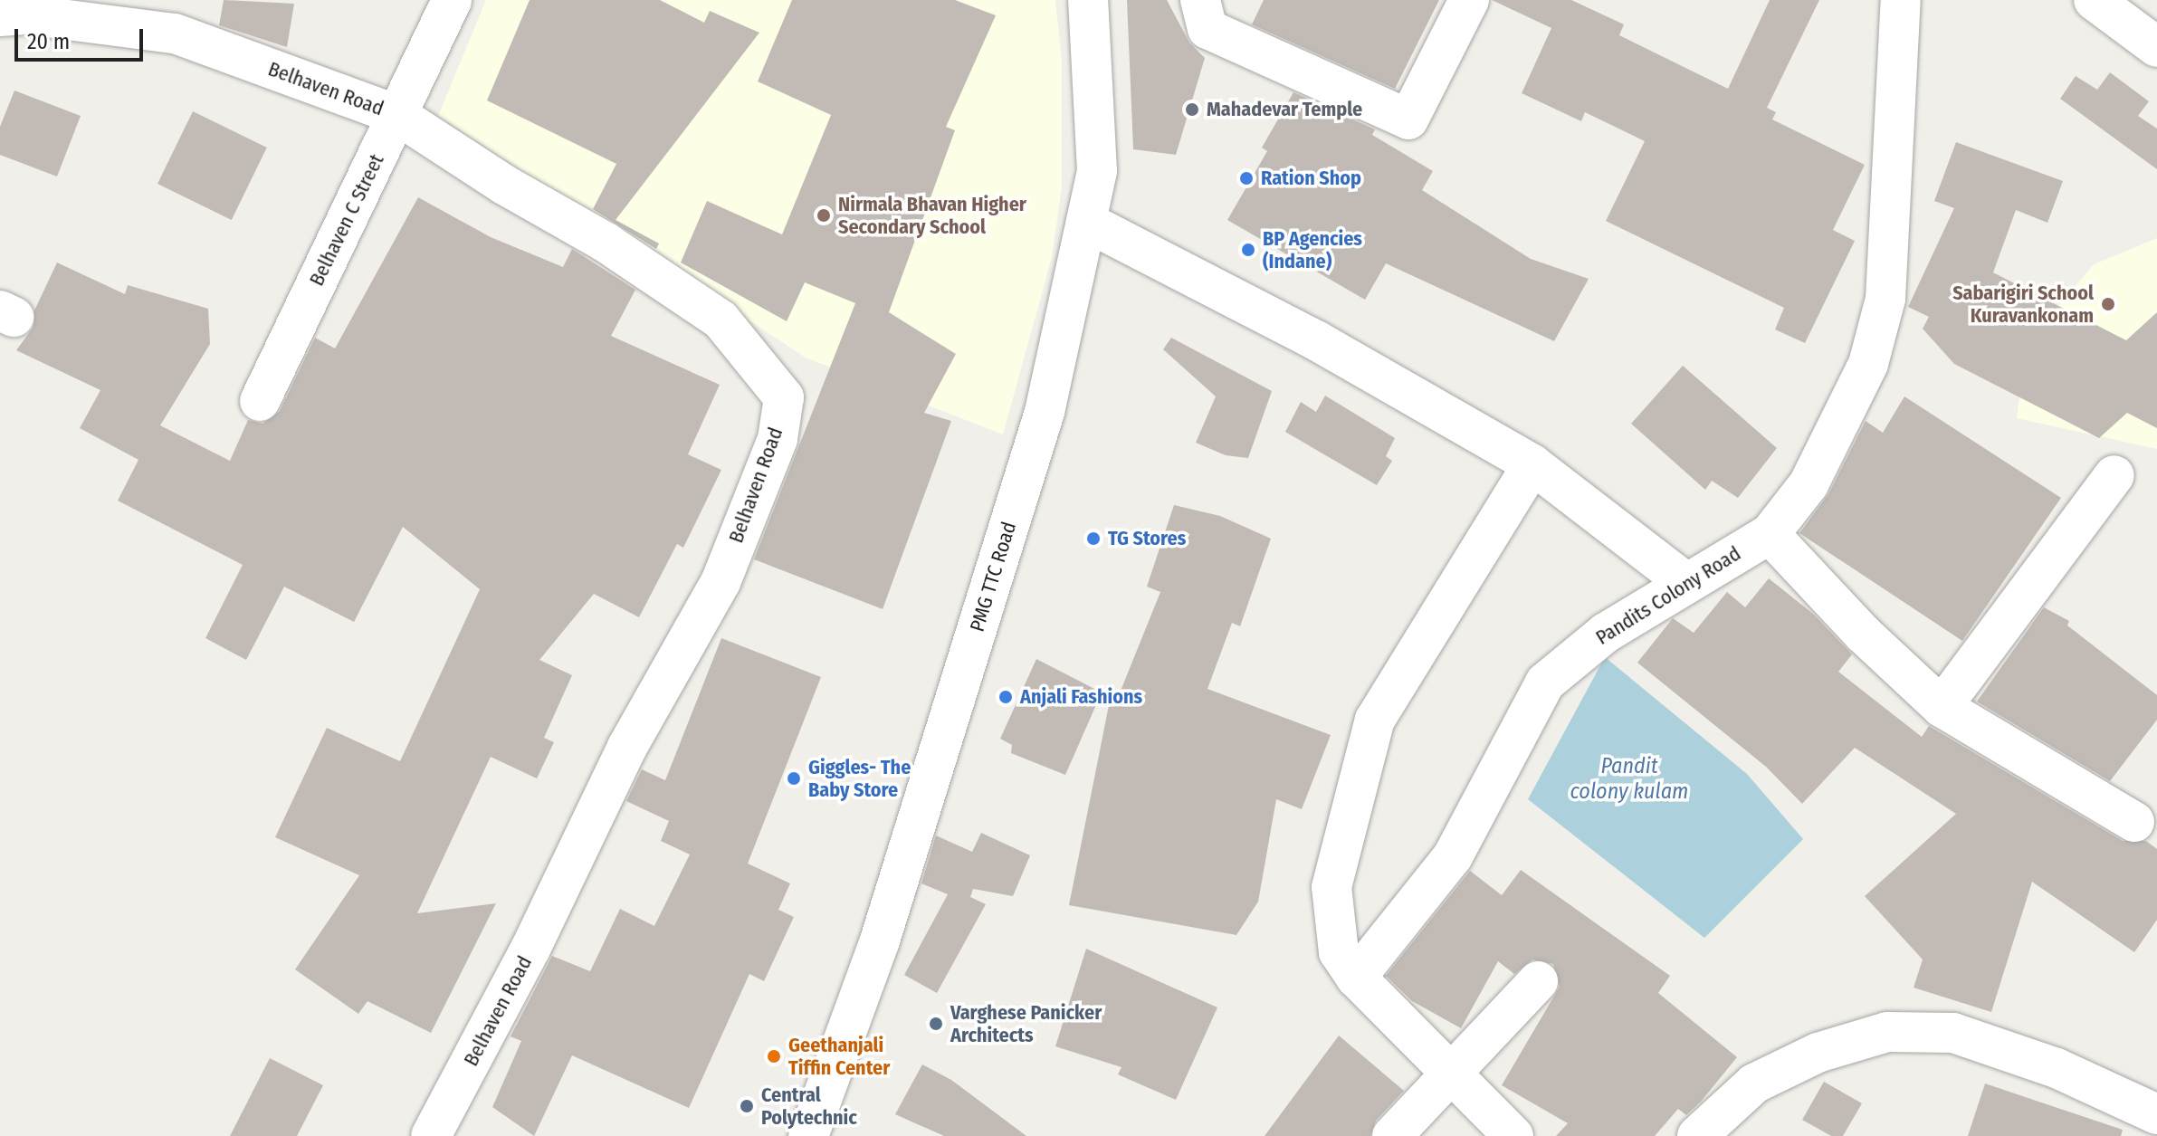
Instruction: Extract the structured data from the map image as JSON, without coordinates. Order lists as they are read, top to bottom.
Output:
{
  "streets": {
    "street": [
      "Belhaven Road",
      "Belhaven C Street",
      "PMG TTC Road",
      "Pandits Colony Road"
    ]
  },
  "crossings": [
    ["Belhaven Road", "Belhaven C Street"]
  ],
  "water": ["Pandit colony kulam"],
  "places": [
    "Mahadevar Temple",
    "Ration Shop",
    "Nirmala Bhavan Higher Secondary School",
    "BP Agencies (Indane)",
    "Sabarigiri School Kuravankonam",
    "TG Stores",
    "Anjali Fashions",
    "Giggles- The Baby Store",
    "Varghese Panicker Architects",
    "Geethanjali Tiffin Center",
    "Central Polytechnic"
  ],
  "scale_bar": "20 m"
}
